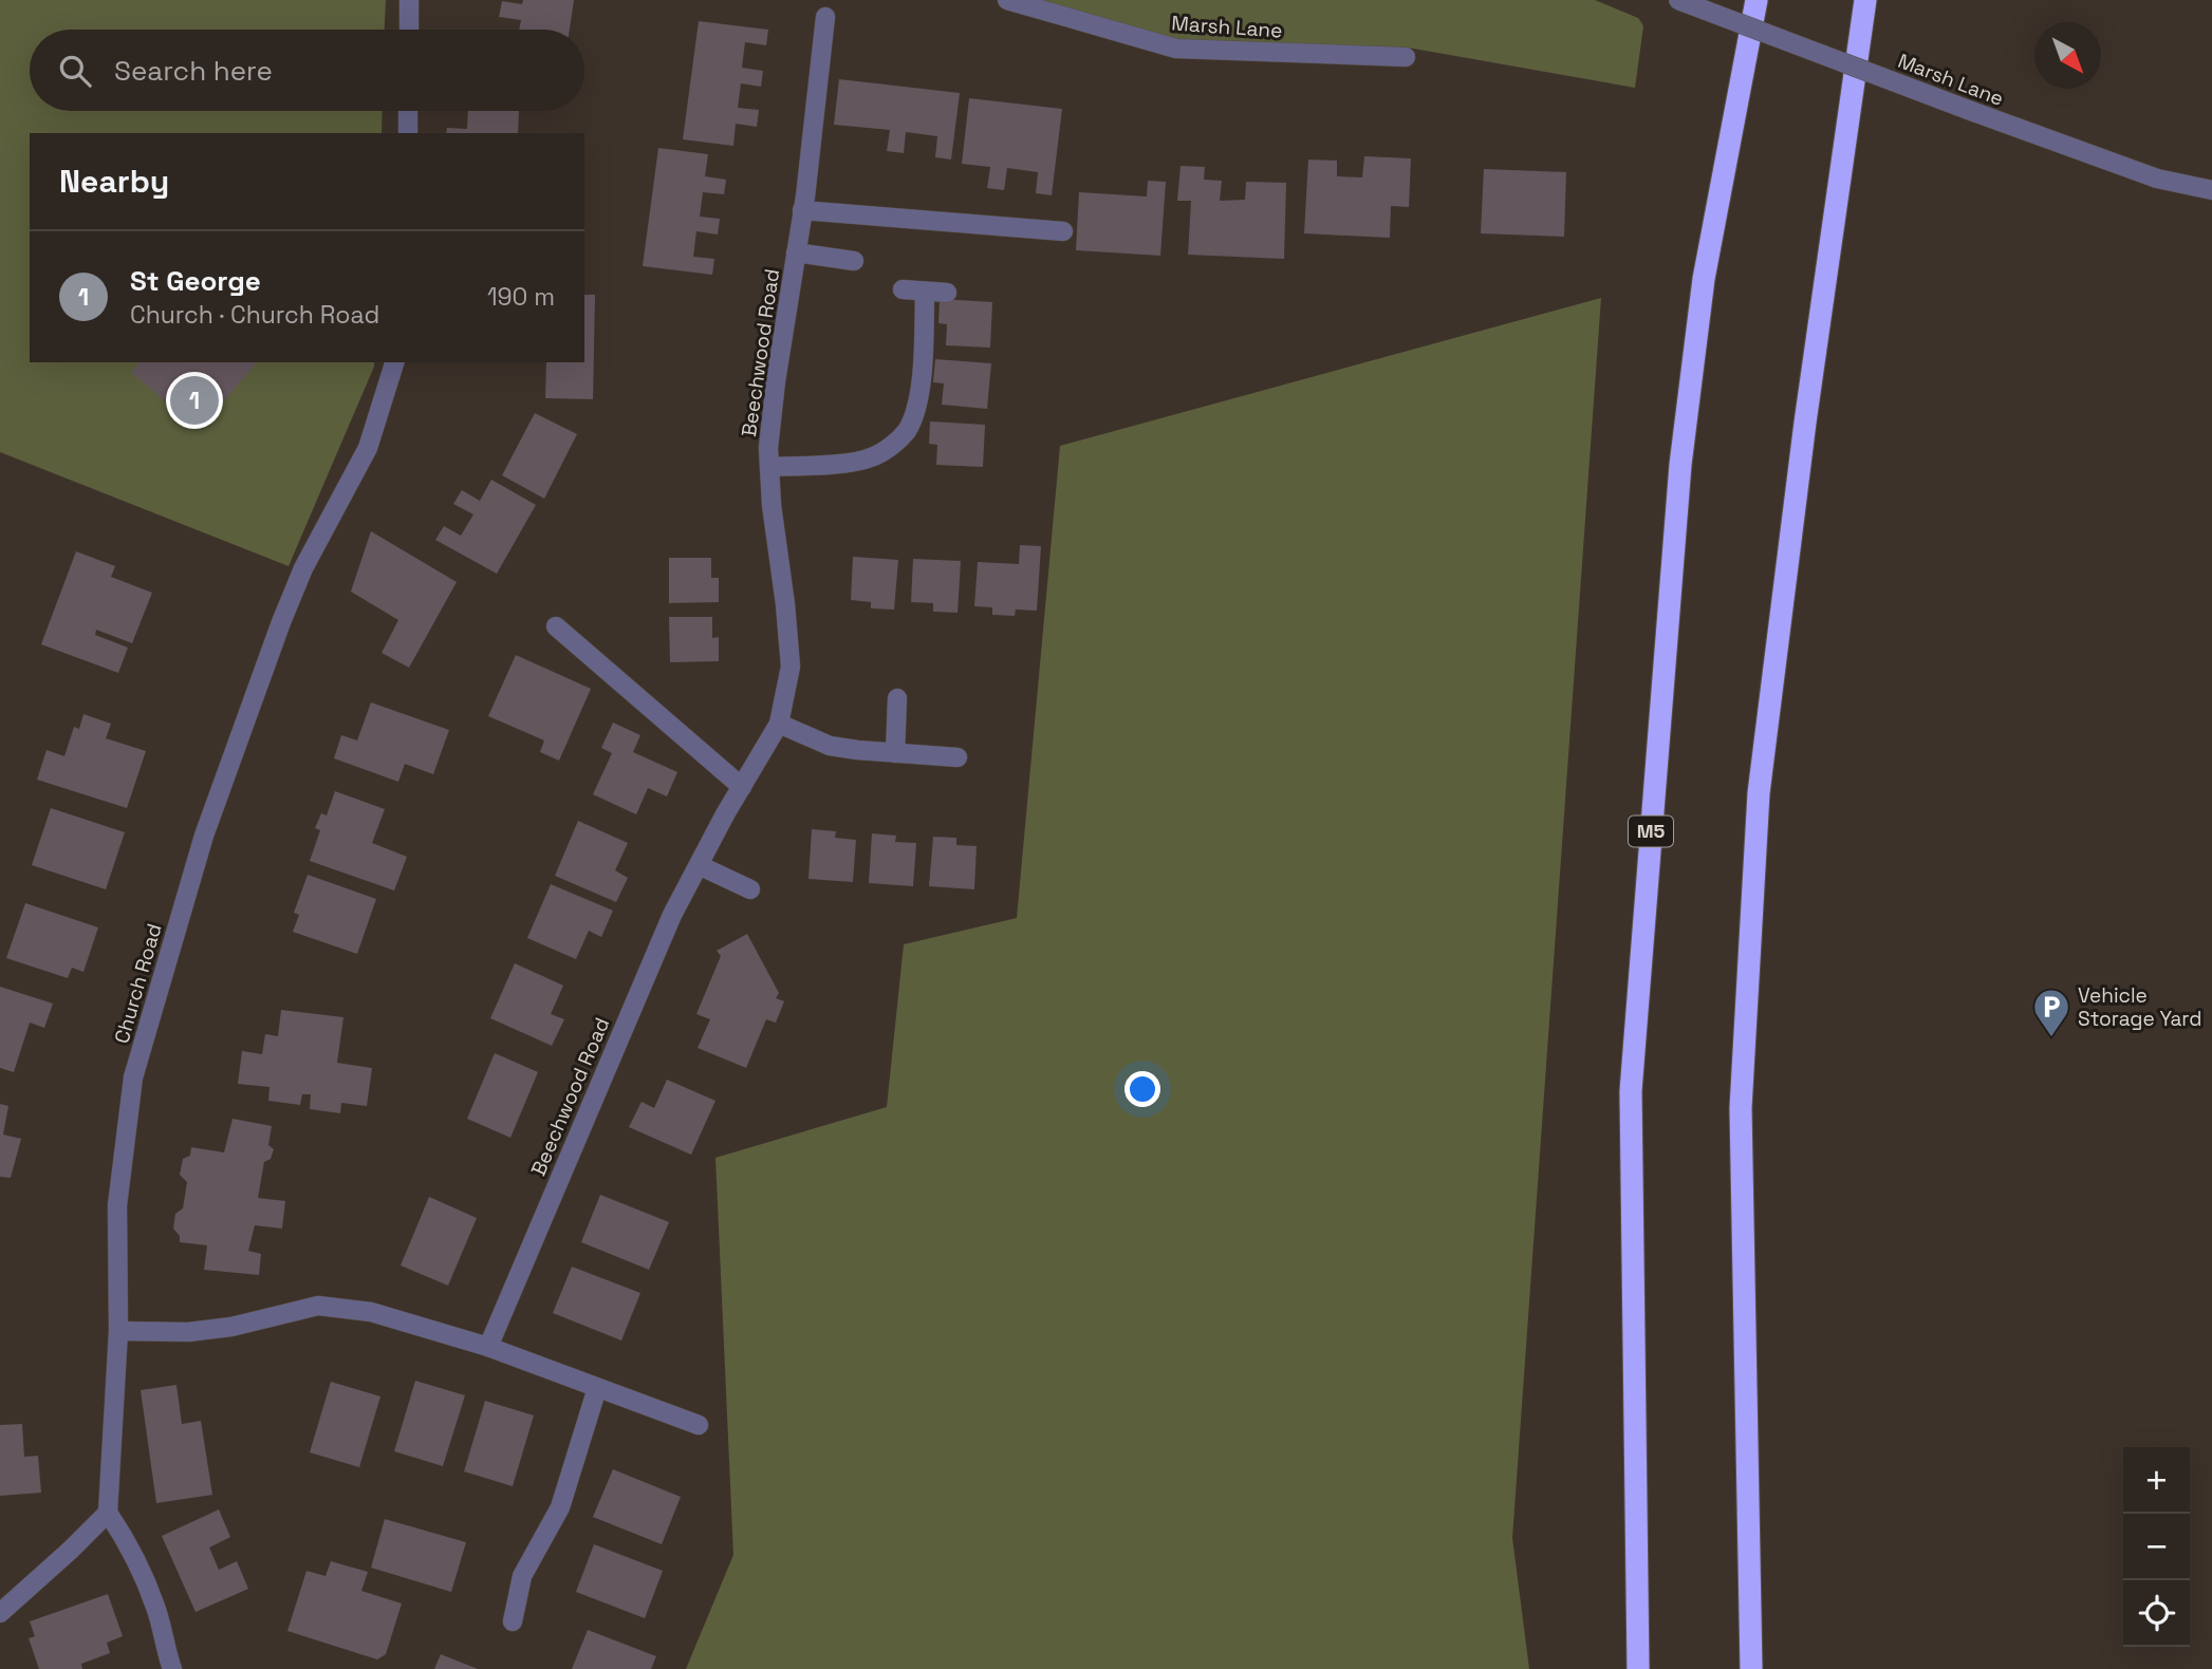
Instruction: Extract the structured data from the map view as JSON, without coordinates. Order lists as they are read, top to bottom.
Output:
{
  "streets": {
    "highway": ["M5"],
    "street": ["Marsh Lane", "Beechwood Road", "Church Road"]
  },
  "places": {
    "parking": ["Vehicle Storage Yard"]
  },
  "north": "bottom right",
  "page": {
    "search": "Search here",
    "heading": "Nearby",
    "list": [
      {
        "mark": "1",
        "name": "St George",
        "note": "Church · Church Road",
        "value": "190 m"
      }
    ],
    "pins": "1",
    "map_buttons": ["+", "−"]
  }
}
